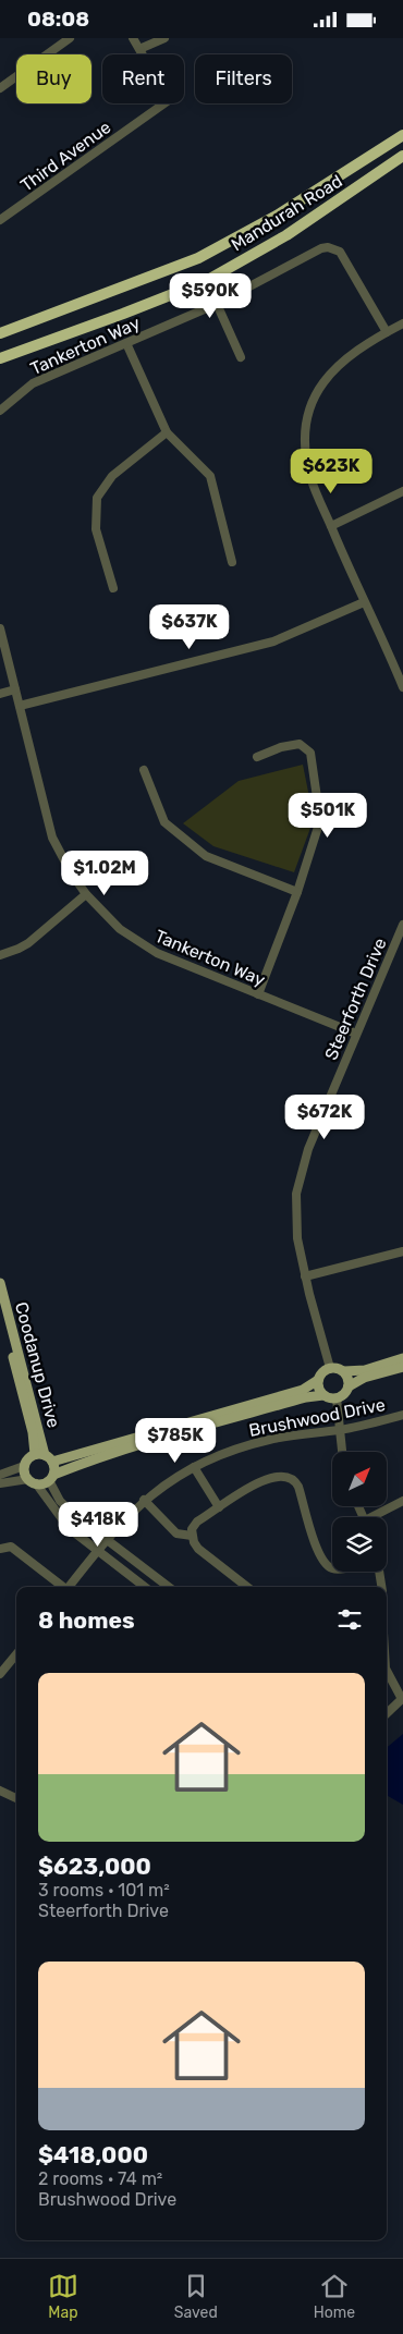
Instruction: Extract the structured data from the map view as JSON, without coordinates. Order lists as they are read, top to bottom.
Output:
{
  "streets": {
    "highway": ["Mandurah Road"],
    "main road": ["Coodanup Drive"],
    "street": [
      "Third Avenue",
      "Tankerton Way",
      "Steerforth Drive",
      "Brushwood Drive"
    ]
  },
  "crossings": [
    ["Tankerton Way", "Steerforth Drive"]
  ],
  "north": "top right",
  "page": {
    "status": "08:08",
    "chip": ["Buy", "Rent", "Filters"],
    "price": [
      "$590K",
      "$623K",
      "$637K",
      "$501K",
      "$1.02M",
      "$672K",
      "$785K",
      "$418K"
    ],
    "heading": "8 homes",
    "list": [
      {
        "name": "$623,000",
        "note": "3 rooms · 101 m² · Steerforth Drive"
      },
      {
        "name": "$418,000",
        "note": "2 rooms · 74 m² · Brushwood Drive"
      }
    ],
    "tabs": ["Map", "Saved", "Home"]
  }
}
